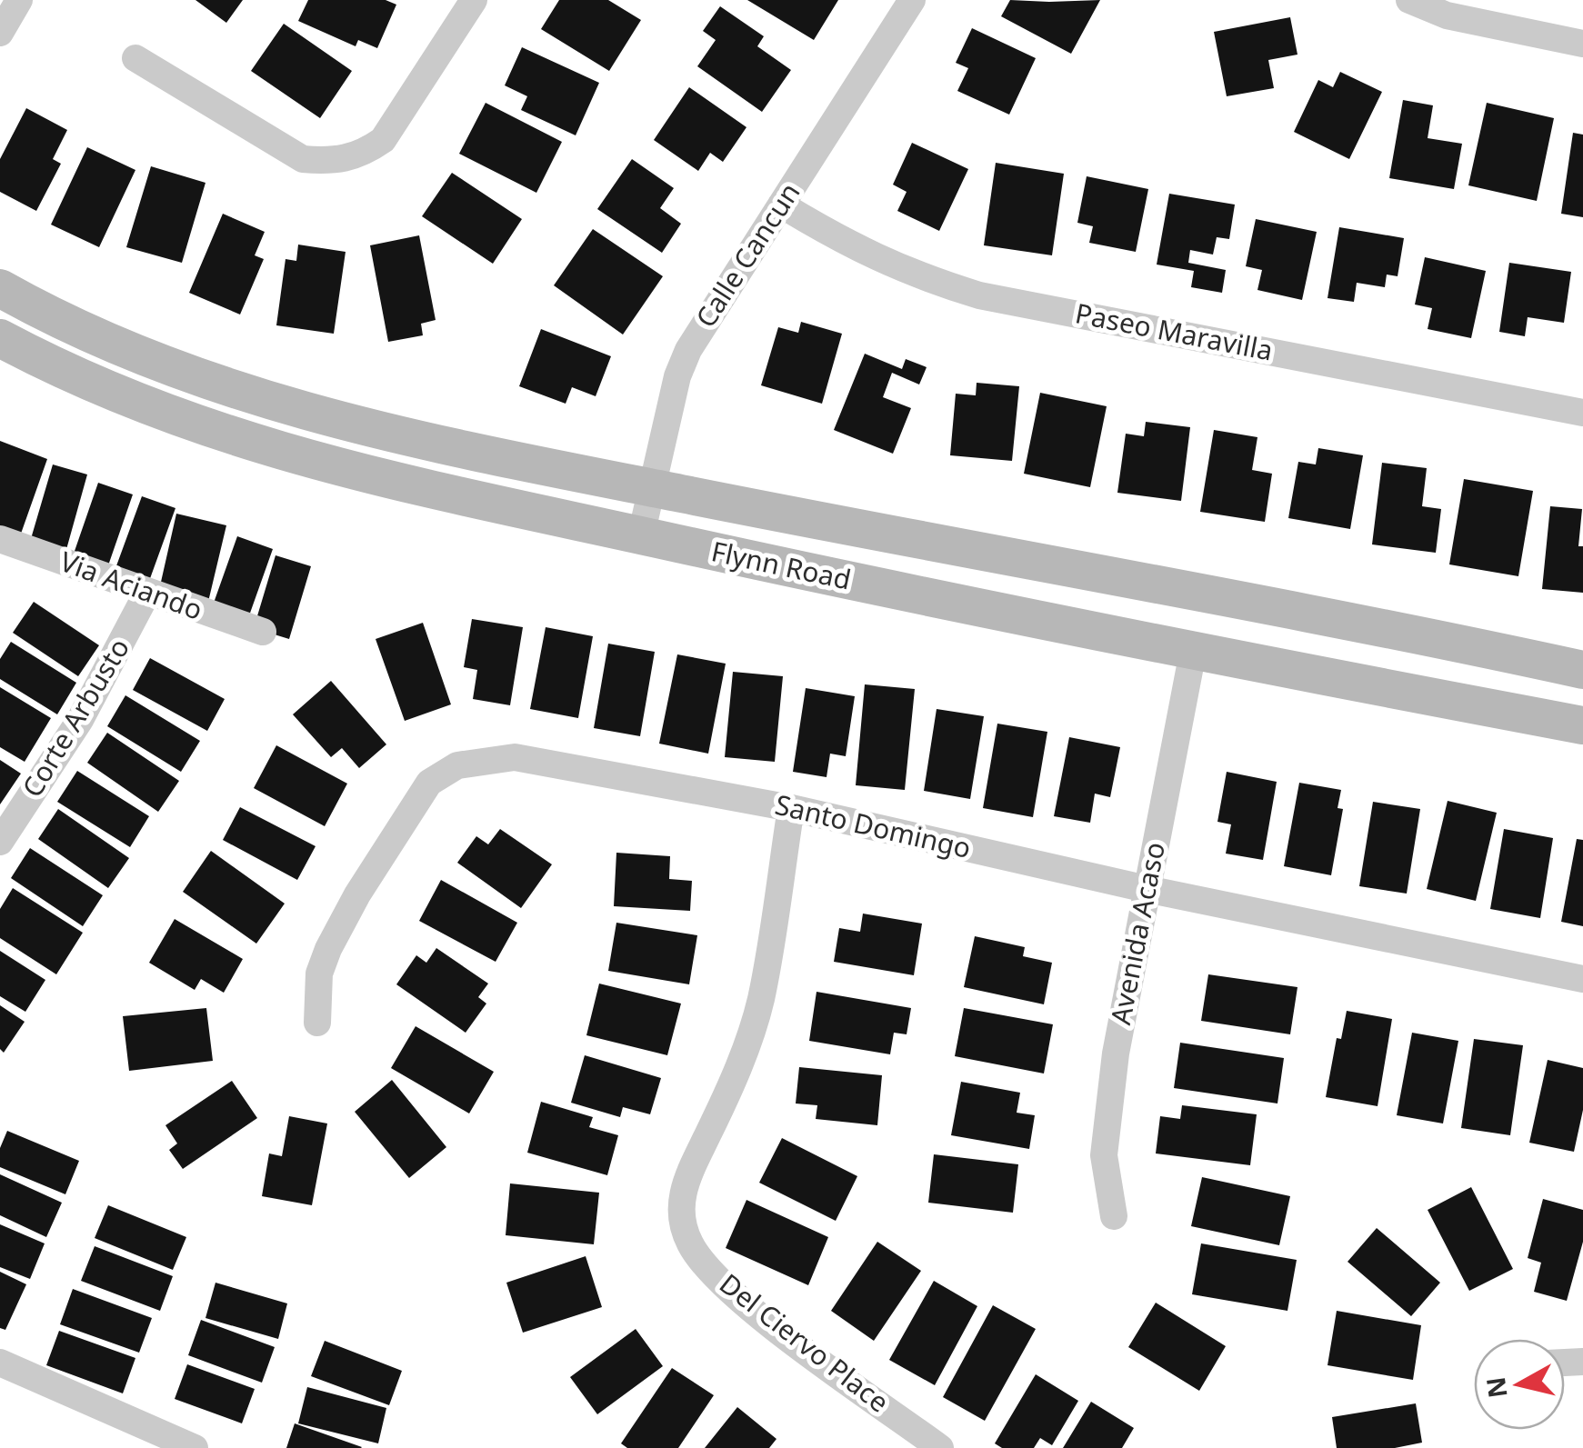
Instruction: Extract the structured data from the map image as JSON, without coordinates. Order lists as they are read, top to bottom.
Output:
{
  "streets": {
    "main road": ["Flynn Road"],
    "street": [
      "Calle Cancun",
      "Paseo Maravilla",
      "Via Aciando",
      "Corte Arbusto",
      "Santo Domingo",
      "Avenida Acaso",
      "Del Ciervo Place"
    ]
  },
  "crossings": [
    ["Calle Cancun", "Paseo Maravilla"],
    ["Calle Cancun", "Flynn Road"],
    ["Flynn Road", "Avenida Acaso"],
    ["Via Aciando", "Corte Arbusto"],
    ["Santo Domingo", "Avenida Acaso"],
    ["Santo Domingo", "Del Ciervo Place"]
  ],
  "north": "left"
}
